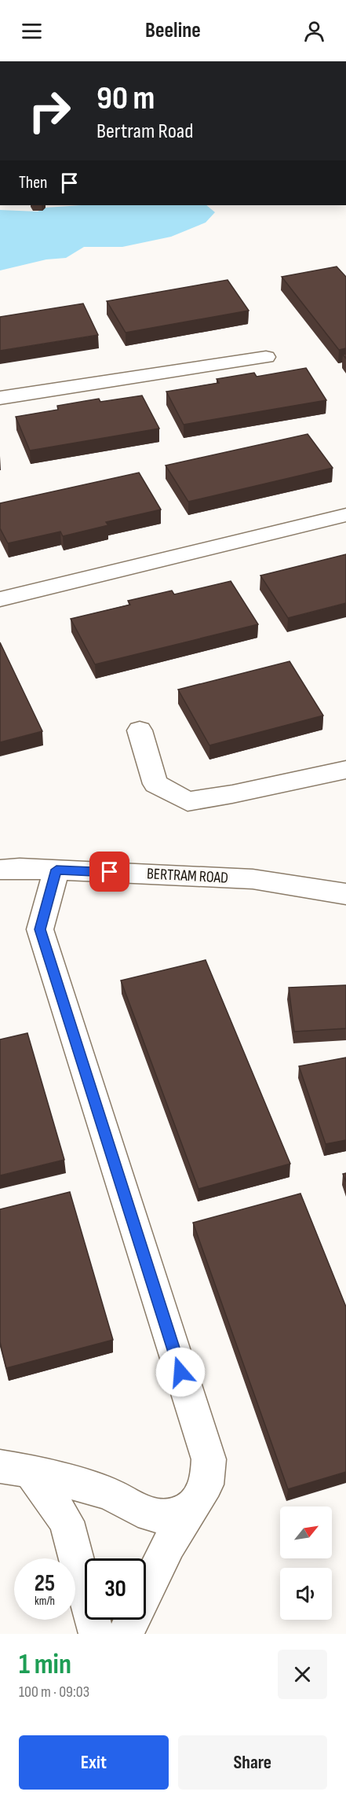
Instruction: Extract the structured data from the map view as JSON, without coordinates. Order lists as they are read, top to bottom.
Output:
{
  "streets": {
    "street": ["BERTRAM ROAD"]
  },
  "north": "top right",
  "page": {
    "header": "Beeline",
    "turn": ["90 m", "Bertram Road"],
    "then": "Then",
    "speed": "25 km/h",
    "limit": "30",
    "heading": ["1 min", "100 m · 09:03"],
    "buttons": ["Exit", "Share"]
  }
}
